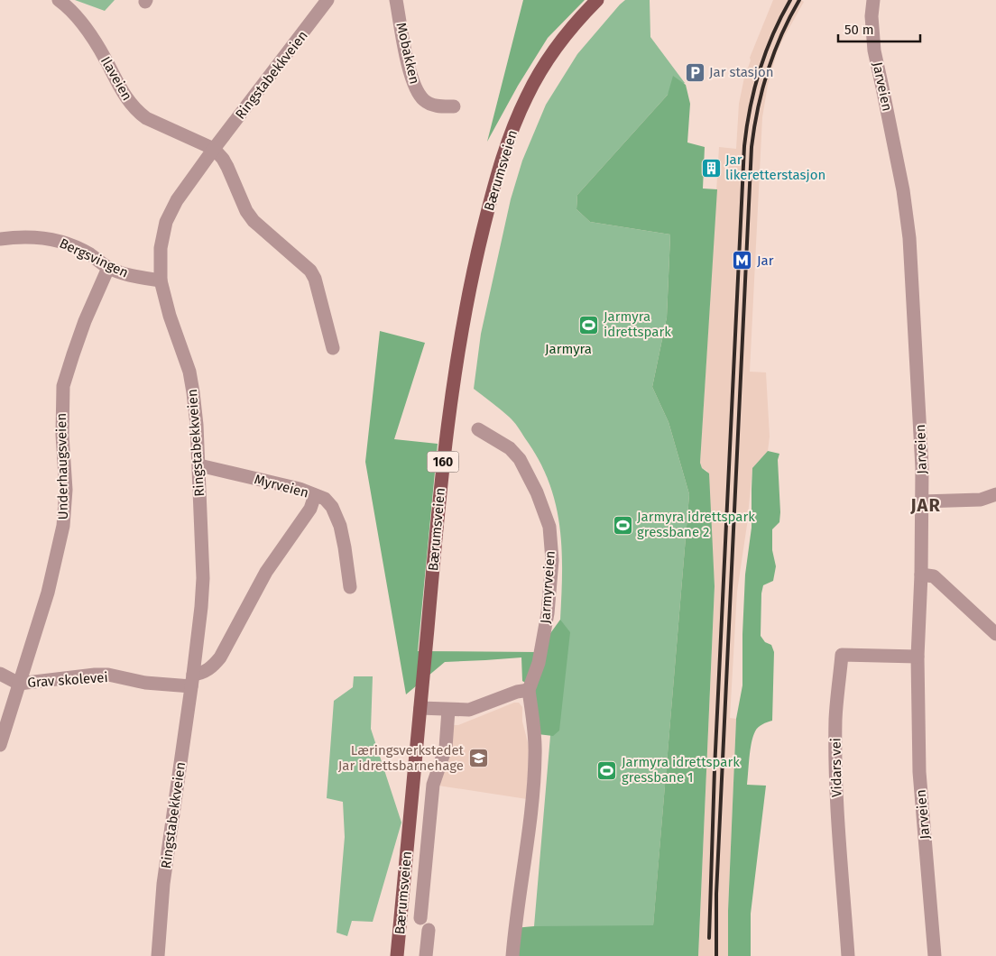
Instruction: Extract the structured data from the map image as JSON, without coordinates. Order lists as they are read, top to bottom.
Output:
{
  "streets": {
    "main road": ["Bærumsveien", "160"],
    "street": [
      "Mobakken",
      "Ringstabekkveien",
      "Ilaveien",
      "Jarveien",
      "Bergsvingen",
      "Underhaugsveien",
      "Myrveien",
      "Jarmyrveien",
      "Grav skolevei",
      "Vidars vei"
    ]
  },
  "crossings": [
    ["Ringstabekkveien", "Ilaveien"],
    ["Ringstabekkveien", "Bergsvingen"],
    ["Ringstabekkveien", "Myrveien"],
    ["Ringstabekkveien", "Grav skolevei"],
    ["Jarveien", "Vidars vei"],
    ["Bergsvingen", "Underhaugsveien"],
    ["Underhaugsveien", "Grav skolevei"]
  ],
  "districts": ["JAR"],
  "parks": ["Jarmyra"],
  "places": {
    "parking": ["Jar stasjon"],
    "building": ["Jar likeretterstasjon"],
    "metro station": ["Jar"],
    "sports": ["Jarmyra idrettspark", "Jarmyra idrettspark gressbane 2", "Jarmyra idrettspark gressbane 1"],
    "school or university": ["Læringsverkstedet Jar idrettsbarnehage"]
  },
  "scale_bar": "50 m"
}
